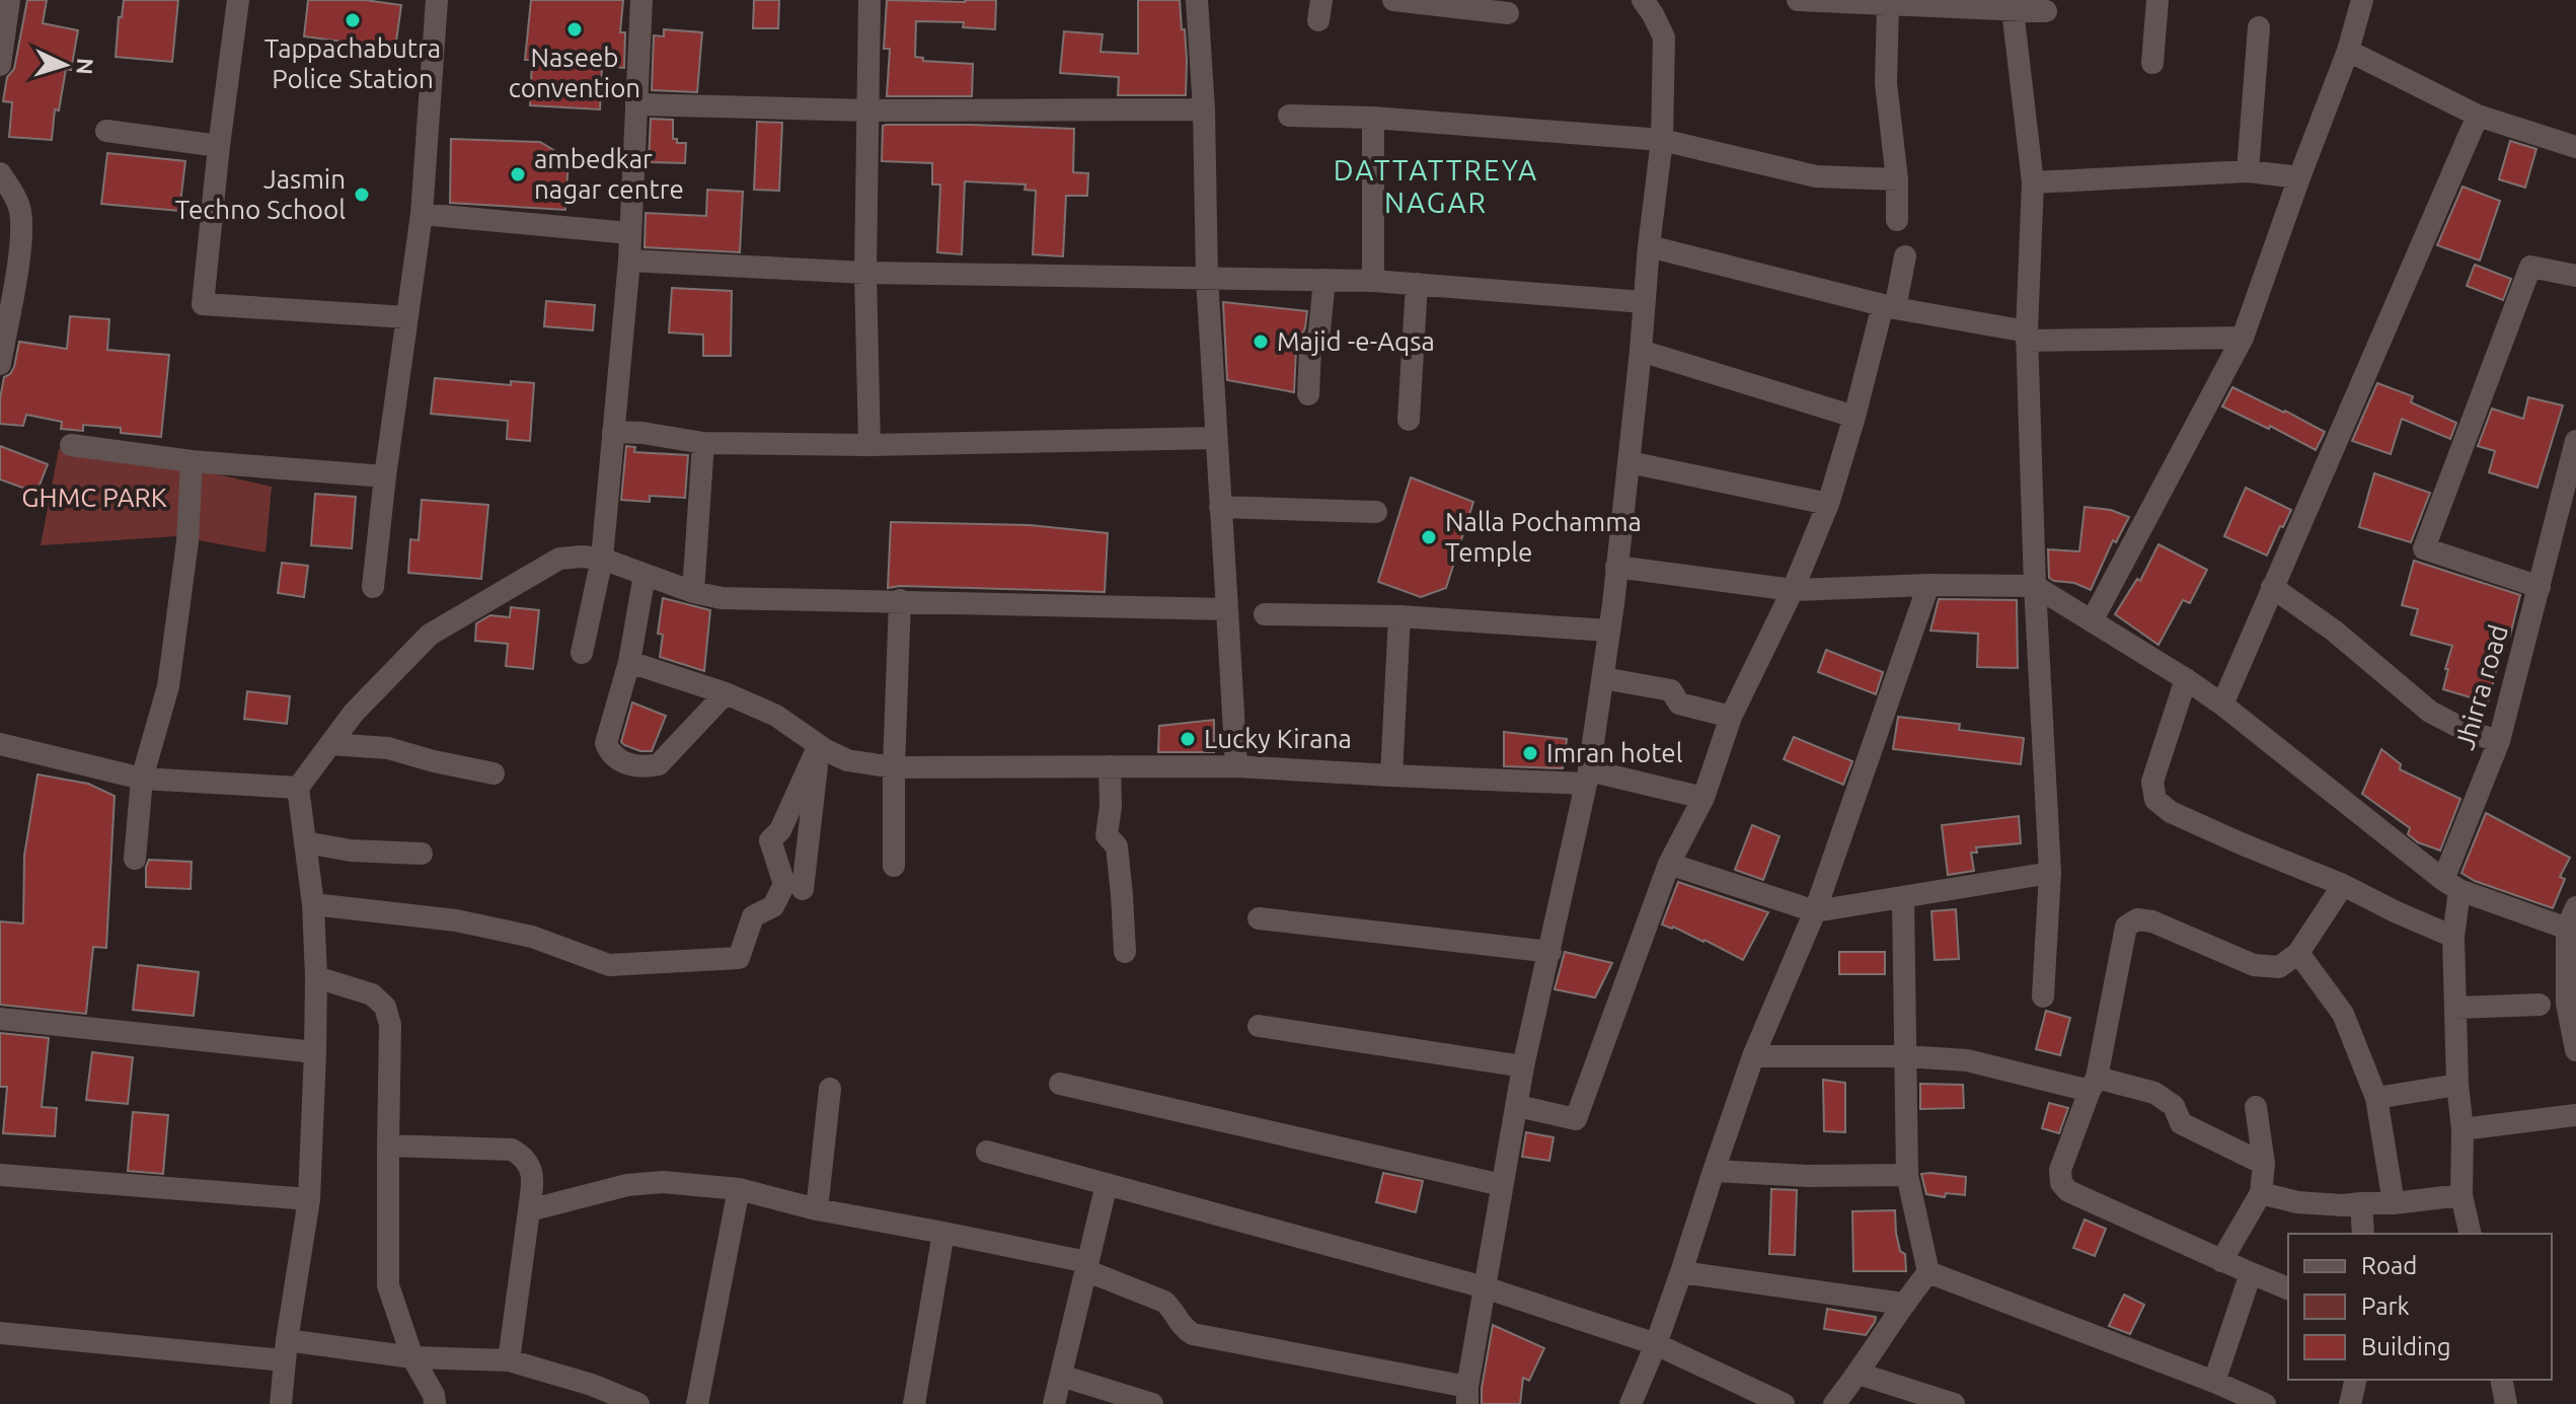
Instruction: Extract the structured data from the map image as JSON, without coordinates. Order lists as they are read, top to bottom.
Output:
{
  "streets": {
    "street": ["Jhirra road"]
  },
  "districts": ["DATTATTREYA NAGAR"],
  "parks": ["GHMC PARK"],
  "places": [
    "Tappachabutra Police Station",
    "Naseeb convention",
    "ambedkar nagar centre",
    "Jasmin Techno School",
    "Majid -e-Aqsa",
    "Nalla Pochamma Temple",
    "Lucky Kirana",
    "Imran hotel"
  ],
  "legend": ["Road", "Park", "Building"],
  "north": "right"
}
